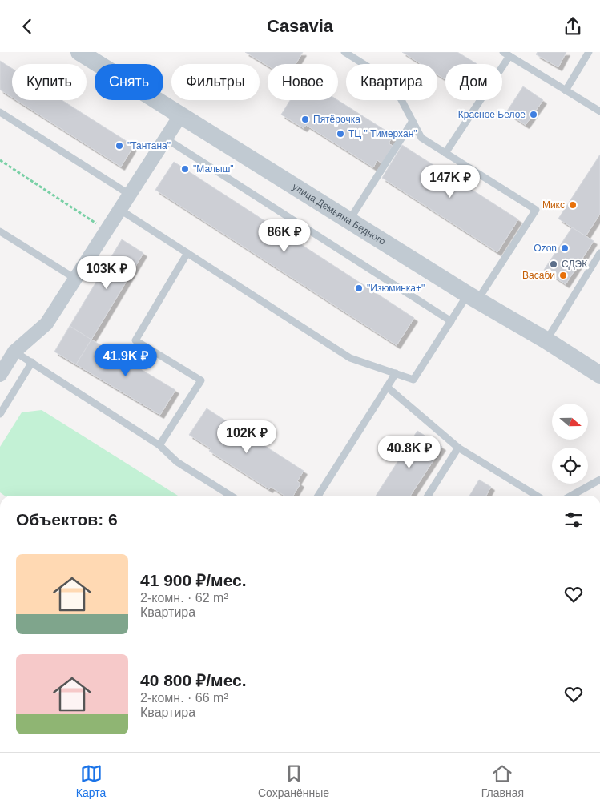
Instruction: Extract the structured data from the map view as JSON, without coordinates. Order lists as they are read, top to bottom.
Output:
{
  "streets": {
    "street": ["улица Демьяна Бедного"]
  },
  "places": [
    "Красное Белое",
    "Пятёрочка",
    "ТЦ \" Тимерхан\"",
    "\"Тантана\"",
    "\"Малыш\"",
    "Микс",
    "Ozon",
    "СДЭК",
    "Васаби",
    "\"Изюминка+\""
  ],
  "north": "right",
  "page": {
    "header": "Casavia",
    "chip": [
      "Купить",
      "Снять",
      "Фильтры",
      "Новое",
      "Квартира",
      "Дом"
    ],
    "price": [
      "147K ₽",
      "86K ₽",
      "103K ₽",
      "41.9K ₽",
      "102K ₽",
      "40.8K ₽"
    ],
    "heading": "Объектов: 6",
    "list": [
      {
        "name": "41 900 ₽/мес.",
        "note": "2-комн. · 62 m² · Квартира"
      },
      {
        "name": "40 800 ₽/мес.",
        "note": "2-комн. · 66 m² · Квартира"
      }
    ],
    "tabs": ["Карта", "Сохранённые", "Главная"]
  }
}
